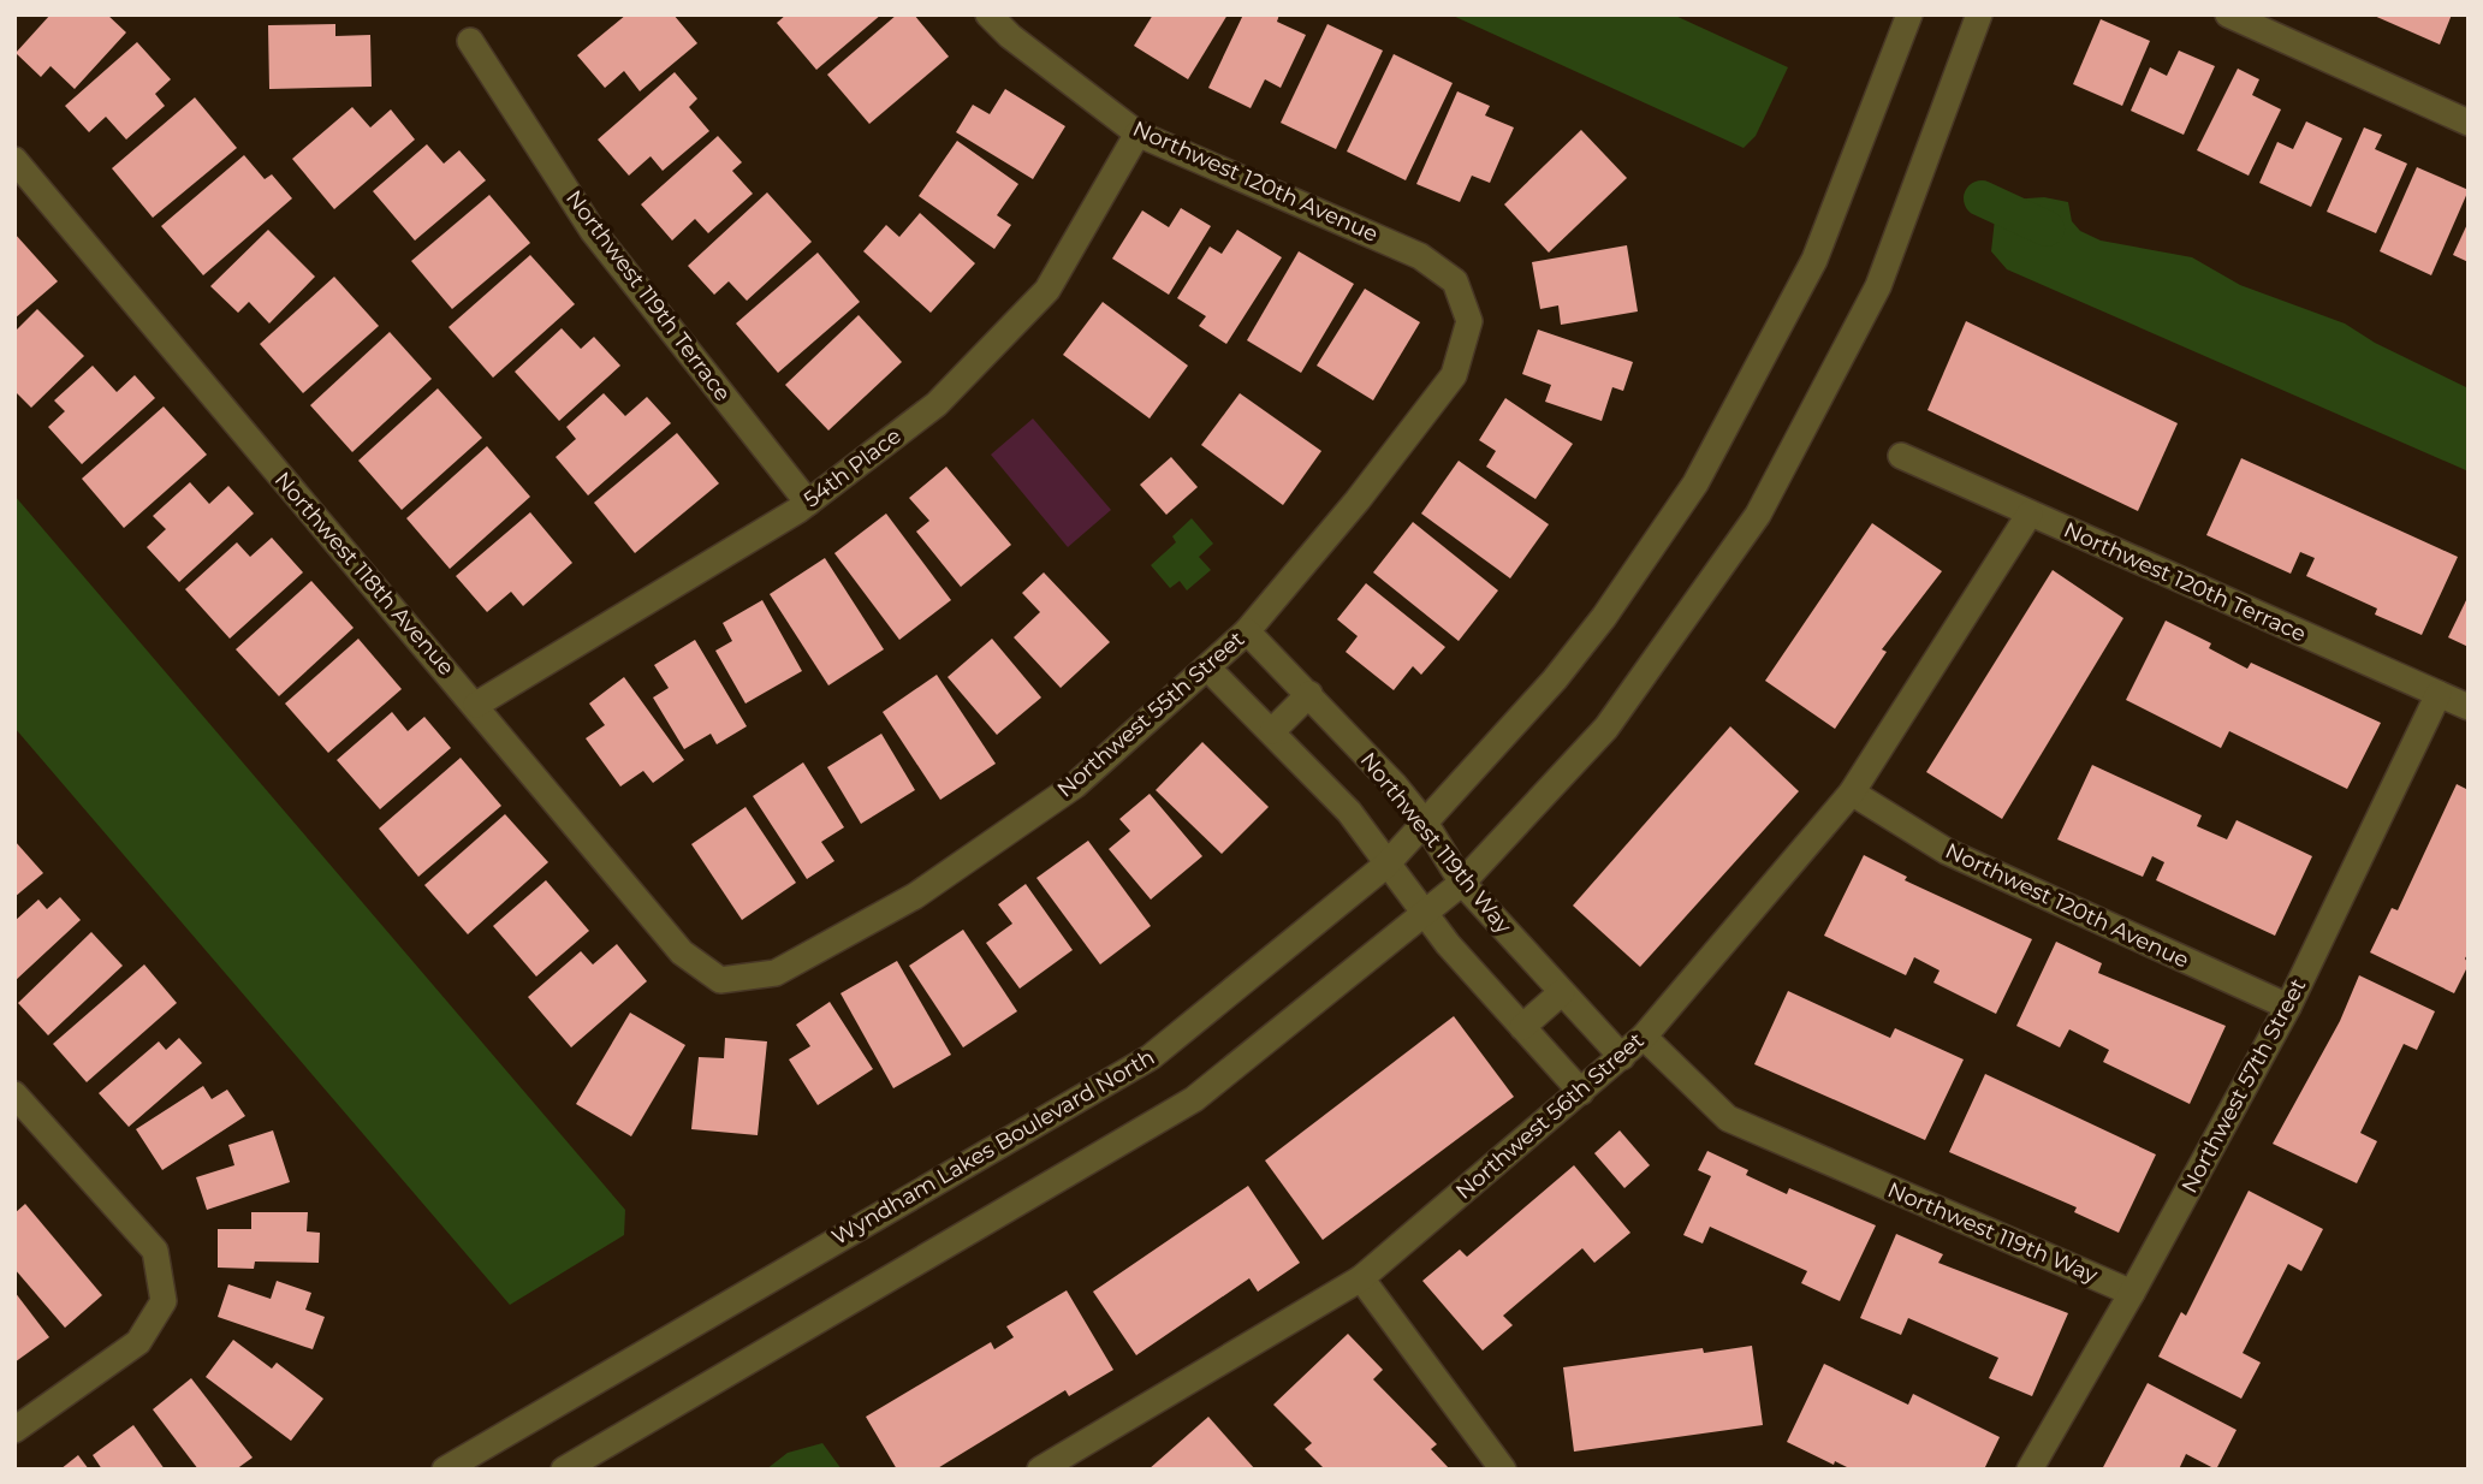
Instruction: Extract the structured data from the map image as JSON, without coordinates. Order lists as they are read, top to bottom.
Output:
{
  "streets": {
    "street": [
      "Northwest 120th Avenue",
      "Northwest 119th Terrace",
      "54th Place",
      "Northwest 118th Avenue",
      "Northwest 120th Terrace",
      "Northwest 55th Street",
      "Northwest 119th Way",
      "Northwest 57th Street",
      "Northwest 56th Street",
      "Wyndham Lakes Boulevard North"
    ]
  },
  "crossings": [
    ["Northwest 120th Avenue", "54th Place"],
    ["Northwest 120th Avenue", "Northwest 55th Street"],
    ["Northwest 120th Avenue", "Northwest 57th Street"],
    ["Northwest 120th Avenue", "Northwest 56th Street"],
    ["Northwest 119th Terrace", "54th Place"],
    ["54th Place", "Northwest 118th Avenue"],
    ["Northwest 118th Avenue", "Northwest 55th Street"],
    ["Northwest 120th Terrace", "Northwest 57th Street"],
    ["Northwest 120th Terrace", "Northwest 56th Street"],
    ["Northwest 55th Street", "Northwest 119th Way"],
    ["Northwest 119th Way", "Northwest 57th Street"],
    ["Northwest 119th Way", "Northwest 56th Street"],
    ["Northwest 119th Way", "Wyndham Lakes Boulevard North"]
  ]
}
